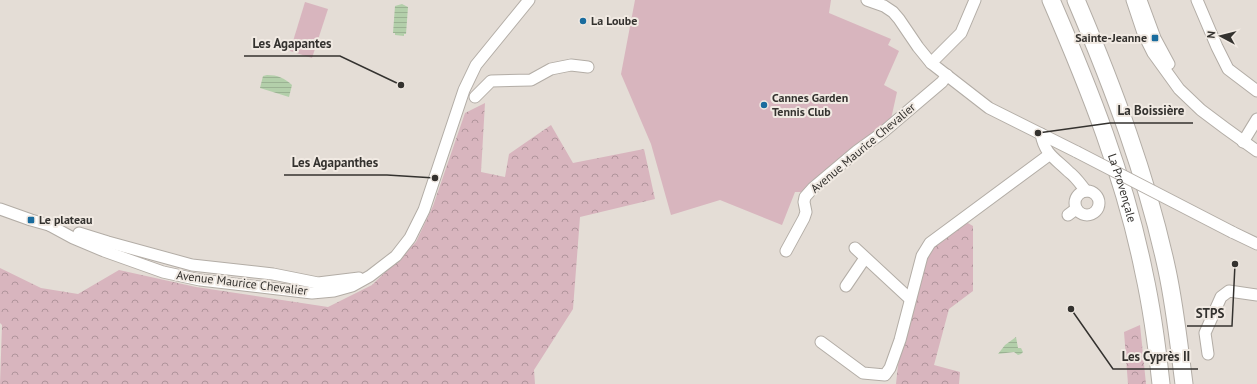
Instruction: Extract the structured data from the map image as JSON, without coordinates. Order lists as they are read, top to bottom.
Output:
{
  "streets": {
    "highway": ["La Provençale"],
    "street": ["Avenue Maurice Chevalier"]
  },
  "places": {
    "other": [
      "La Loube",
      "Les Agapantes",
      "Cannes Garden Tennis Club",
      "La Boissière",
      "Les Agapanthes",
      "STPS",
      "Les Cyprès II"
    ],
    "transit": ["Sainte-Jeanne", "Le plateau"]
  },
  "north": "left"
}
